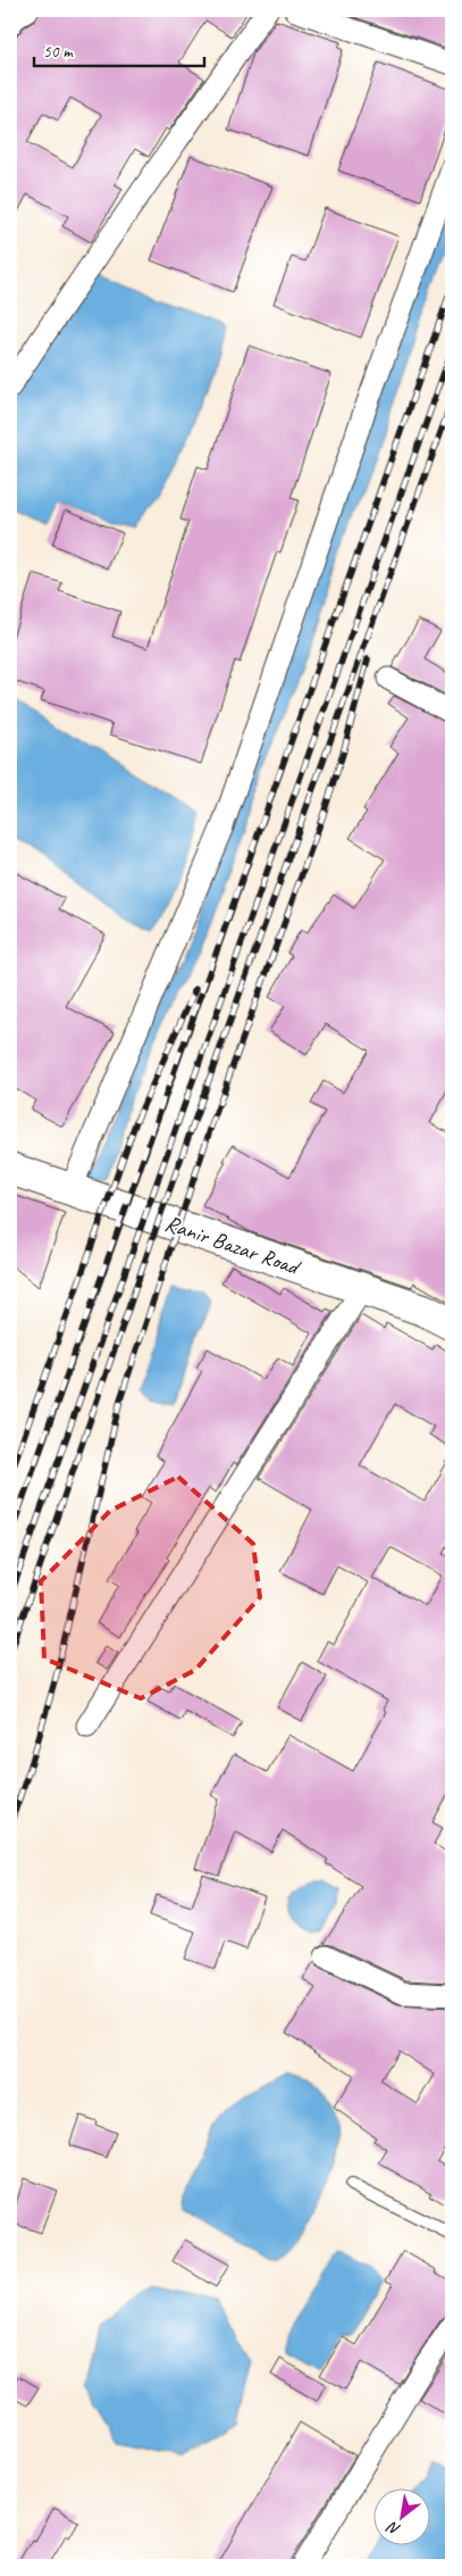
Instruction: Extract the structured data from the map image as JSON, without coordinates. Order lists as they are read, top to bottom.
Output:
{
  "streets": {
    "main road": ["Ranir Bazar Road"]
  },
  "scale_bar": "50 m",
  "north": "bottom left"
}
